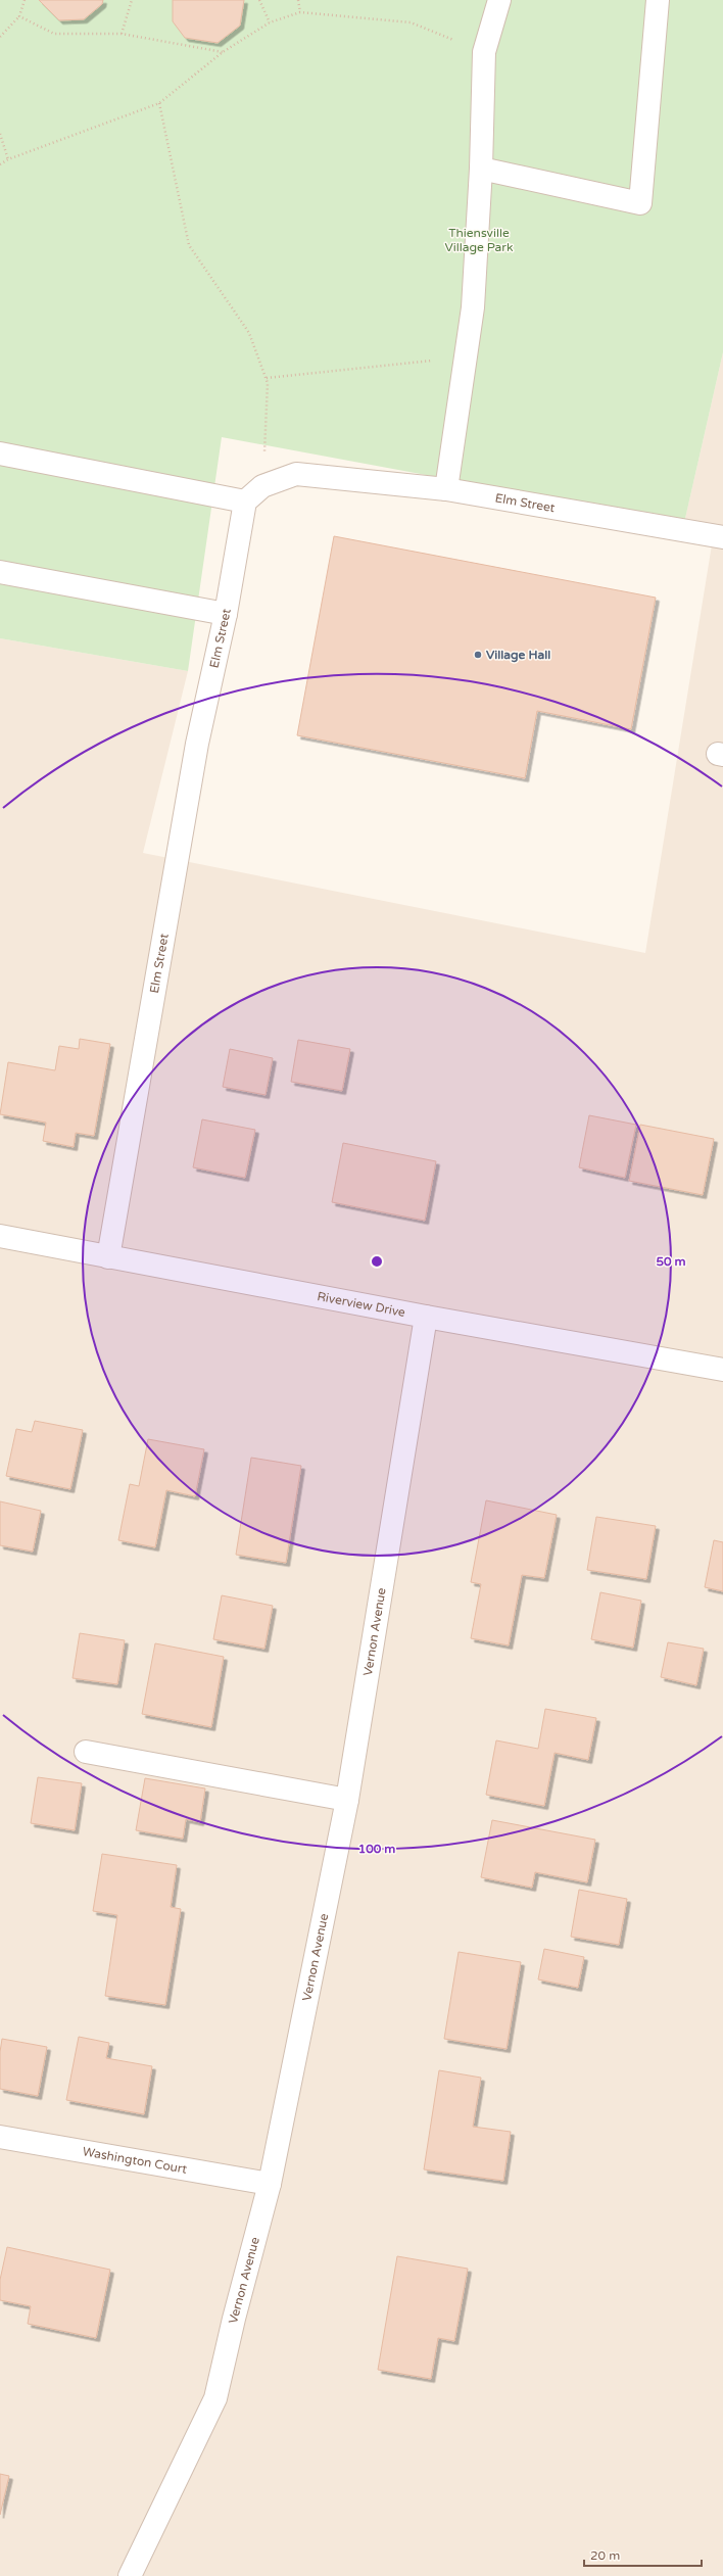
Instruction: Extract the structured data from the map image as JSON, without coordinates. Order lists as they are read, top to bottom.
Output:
{
  "streets": {
    "street": [
      "Elm Street",
      "Riverview Drive",
      "Vernon Avenue",
      "Washington Court"
    ]
  },
  "crossings": [
    ["Elm Street", "Riverview Drive"],
    ["Riverview Drive", "Vernon Avenue"],
    ["Vernon Avenue", "Washington Court"]
  ],
  "parks": ["Thiensville Village Park"],
  "places": ["Village Hall"],
  "scale_bar": "20 m",
  "rings": ["50 m", "100 m"]
}
